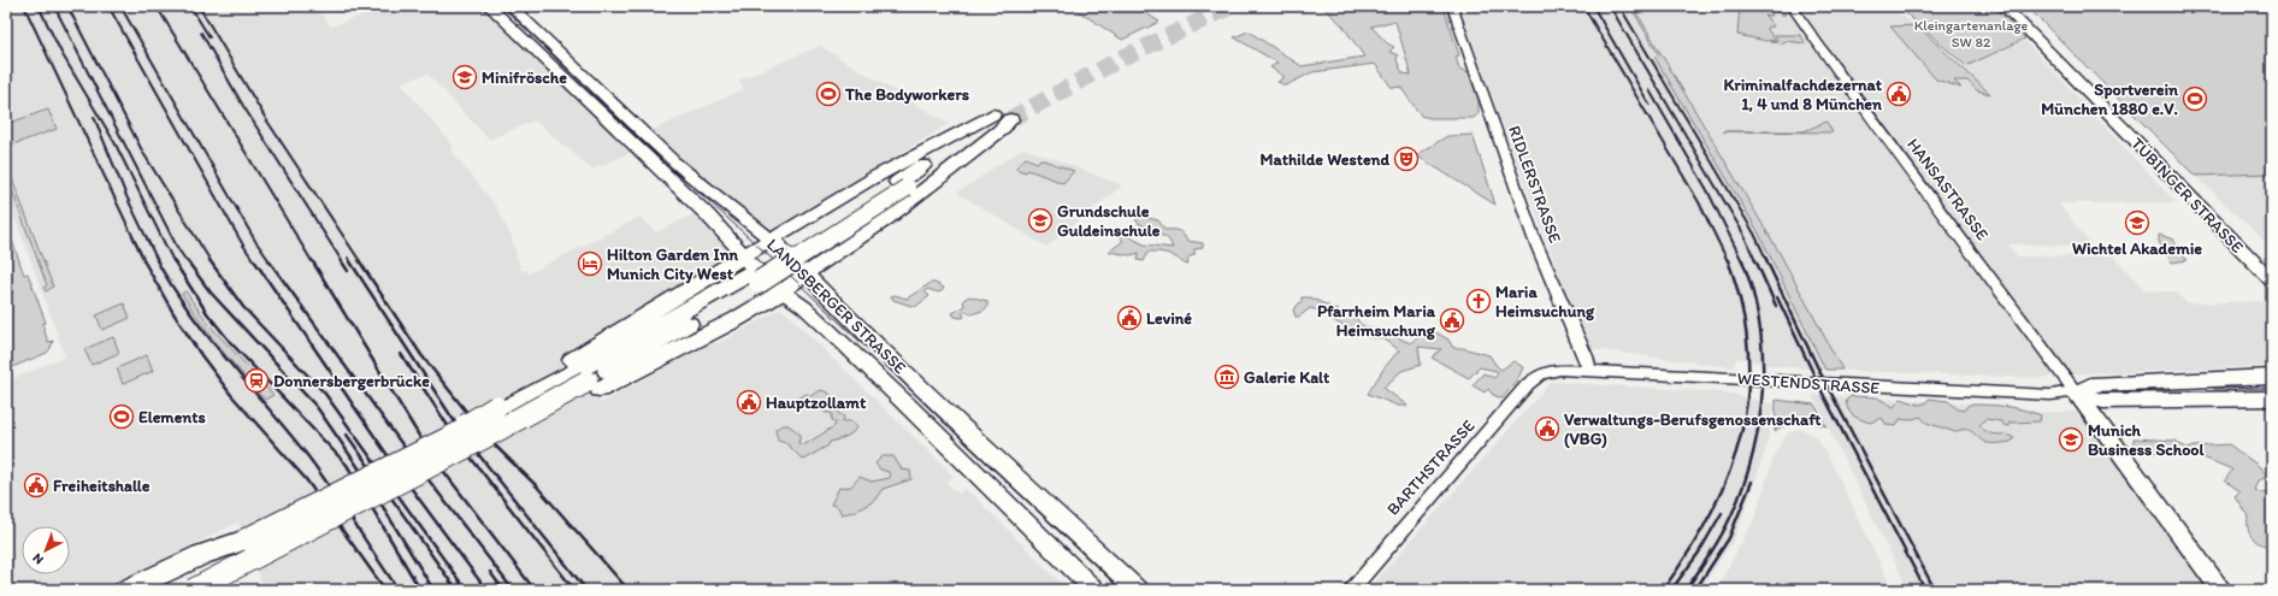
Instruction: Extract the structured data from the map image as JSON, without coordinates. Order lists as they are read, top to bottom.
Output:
{
  "streets": {
    "main road": ["TÜBINGER STRASSE", "LANDSBERGER STRASSE", "WESTENDSTRASSE"],
    "street": ["RIDLERSTRASSE", "HANSASTRASSE", "BARTHSTRASSE"]
  },
  "crossings": [
    ["RIDLERSTRASSE", "WESTENDSTRASSE"],
    ["HANSASTRASSE", "WESTENDSTRASSE"],
    ["WESTENDSTRASSE", "BARTHSTRASSE"]
  ],
  "parks": ["Kleingartenanlage SW 82"],
  "places": {
    "school or university": [
      "Minifrösche",
      "Grundschule Guldeinschule",
      "Wichtel Akademie",
      "Munich Business School"
    ],
    "sports": ["The Bodyworkers", "Sportverein München 1880 e.V.", "Elements"],
    "public building": [
      "Kriminalfachdezernat 1, 4 und 8 München",
      "Leviné",
      "Pfarrheim Maria Heimsuchung",
      "Hauptzollamt",
      "Verwaltungs-Berufsgenossenschaft (VBG)",
      "Freiheitshalle"
    ],
    "theatre": ["Mathilde Westend"],
    "hotel": ["Hilton Garden Inn Munich City West"],
    "church": ["Maria Heimsuchung"],
    "museum": ["Galerie Kalt"],
    "station": ["Donnersbergerbrücke"]
  },
  "north": "bottom left"
}
